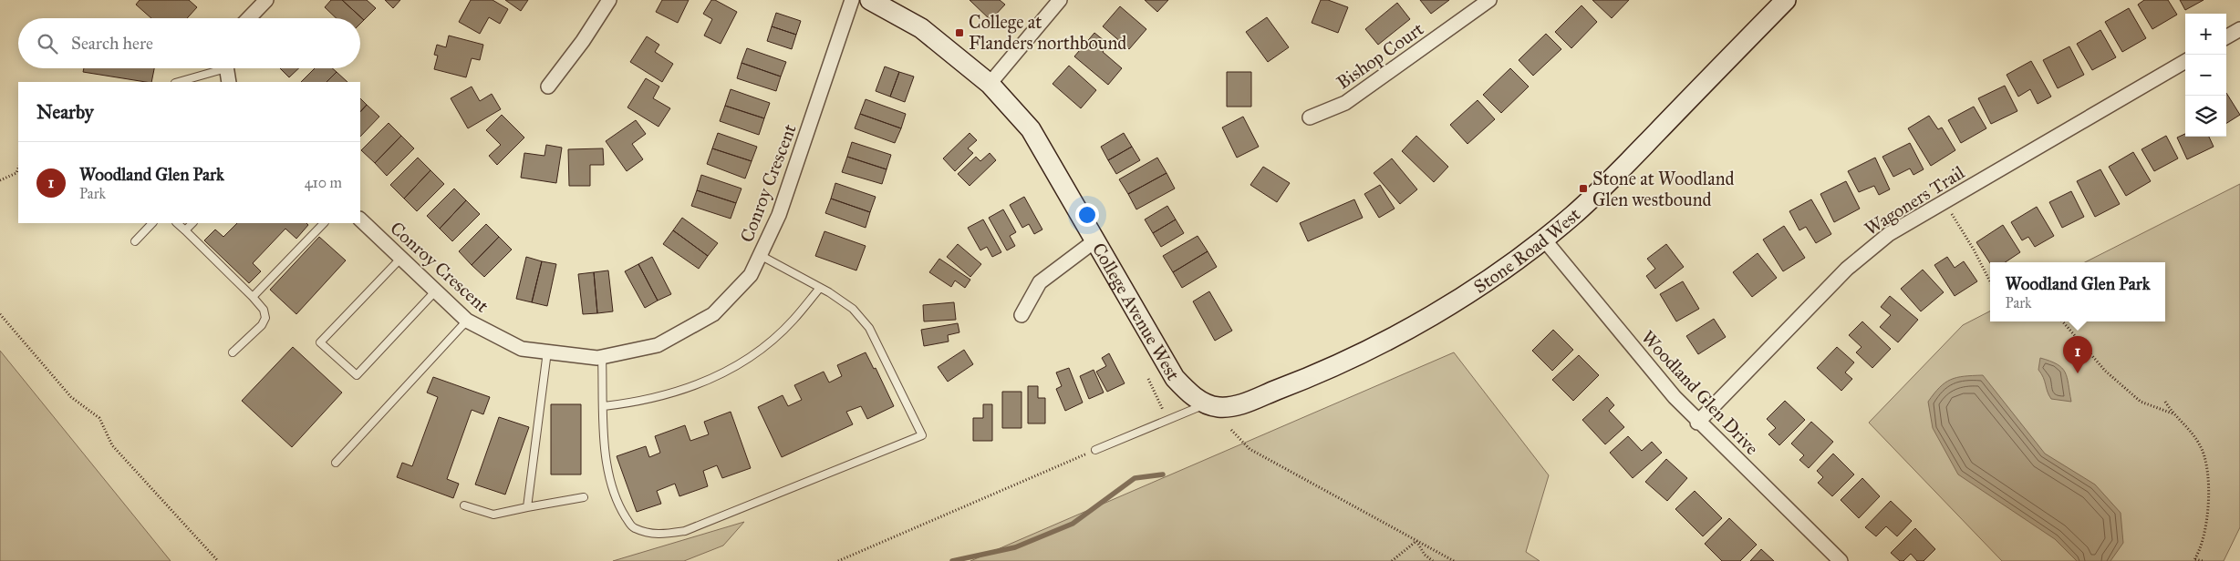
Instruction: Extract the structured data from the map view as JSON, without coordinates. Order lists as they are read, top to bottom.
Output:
{
  "streets": {
    "main road": ["Stone Road West", "College Avenue West"],
    "street": [
      "Bishop Court",
      "Conroy Crescent",
      "Wagoners Trail",
      "Woodland Glen Drive"
    ]
  },
  "crossings": [
    ["Wagoners Trail", "Woodland Glen Drive"],
    ["Stone Road West", "College Avenue West"],
    ["Stone Road West", "Woodland Glen Drive"]
  ],
  "places": {
    "transit": ["College at Flanders northbound", "Stone at Woodland Glen westbound"]
  },
  "page": {
    "map_buttons": ["+", "−"],
    "search": "Search here",
    "heading": "Nearby",
    "list": [
      {
        "mark": "1",
        "name": "Woodland Glen Park",
        "note": "Park",
        "value": "410 m"
      }
    ],
    "popup": ["Woodland Glen Park", "Park"],
    "pins": "1"
  }
}
